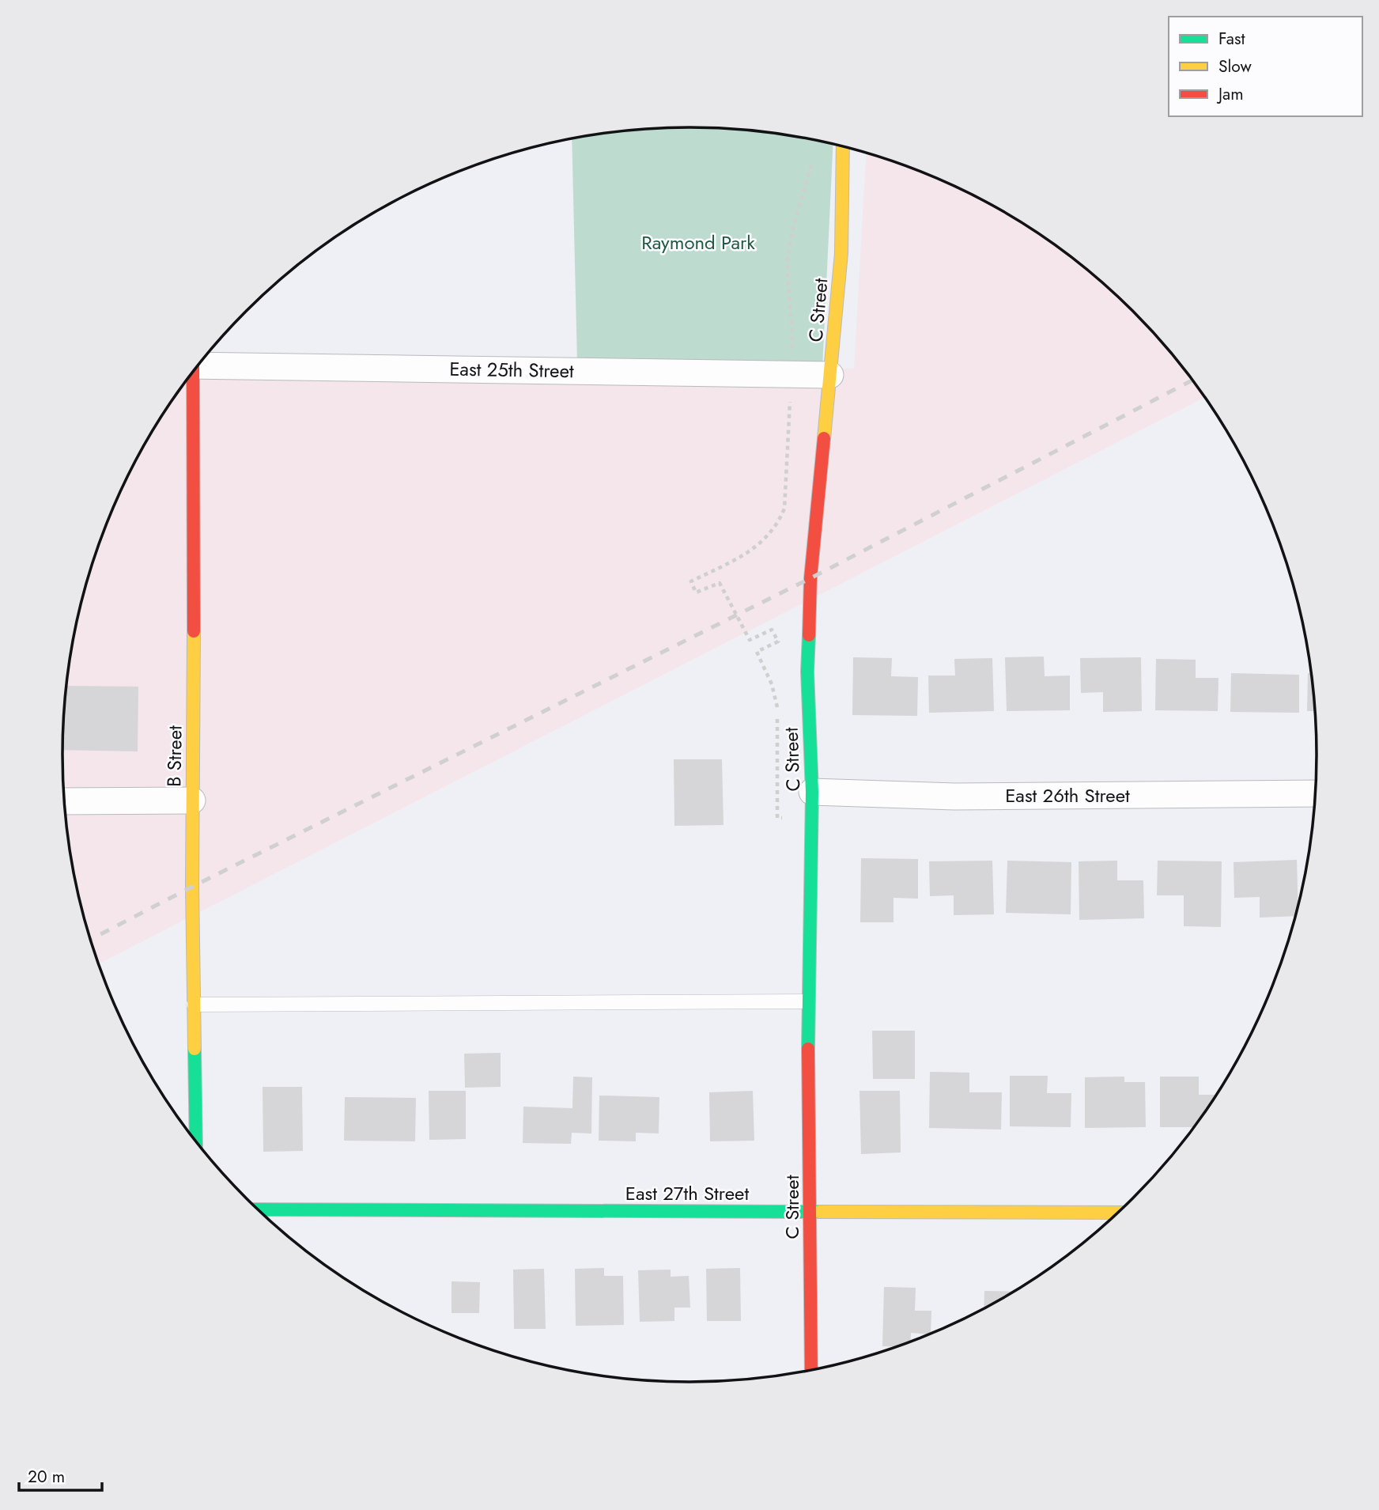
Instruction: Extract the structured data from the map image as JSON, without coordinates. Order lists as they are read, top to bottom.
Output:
{
  "streets": {
    "street": [
      "C Street",
      "East 25th Street",
      "B Street",
      "East 26th Street",
      "East 27th Street"
    ]
  },
  "crossings": [
    ["C Street", "East 25th Street"],
    ["C Street", "East 26th Street"],
    ["C Street", "East 27th Street"]
  ],
  "parks": ["Raymond Park"],
  "legend": ["Fast", "Slow", "Jam"],
  "scale_bar": "20 m"
}
